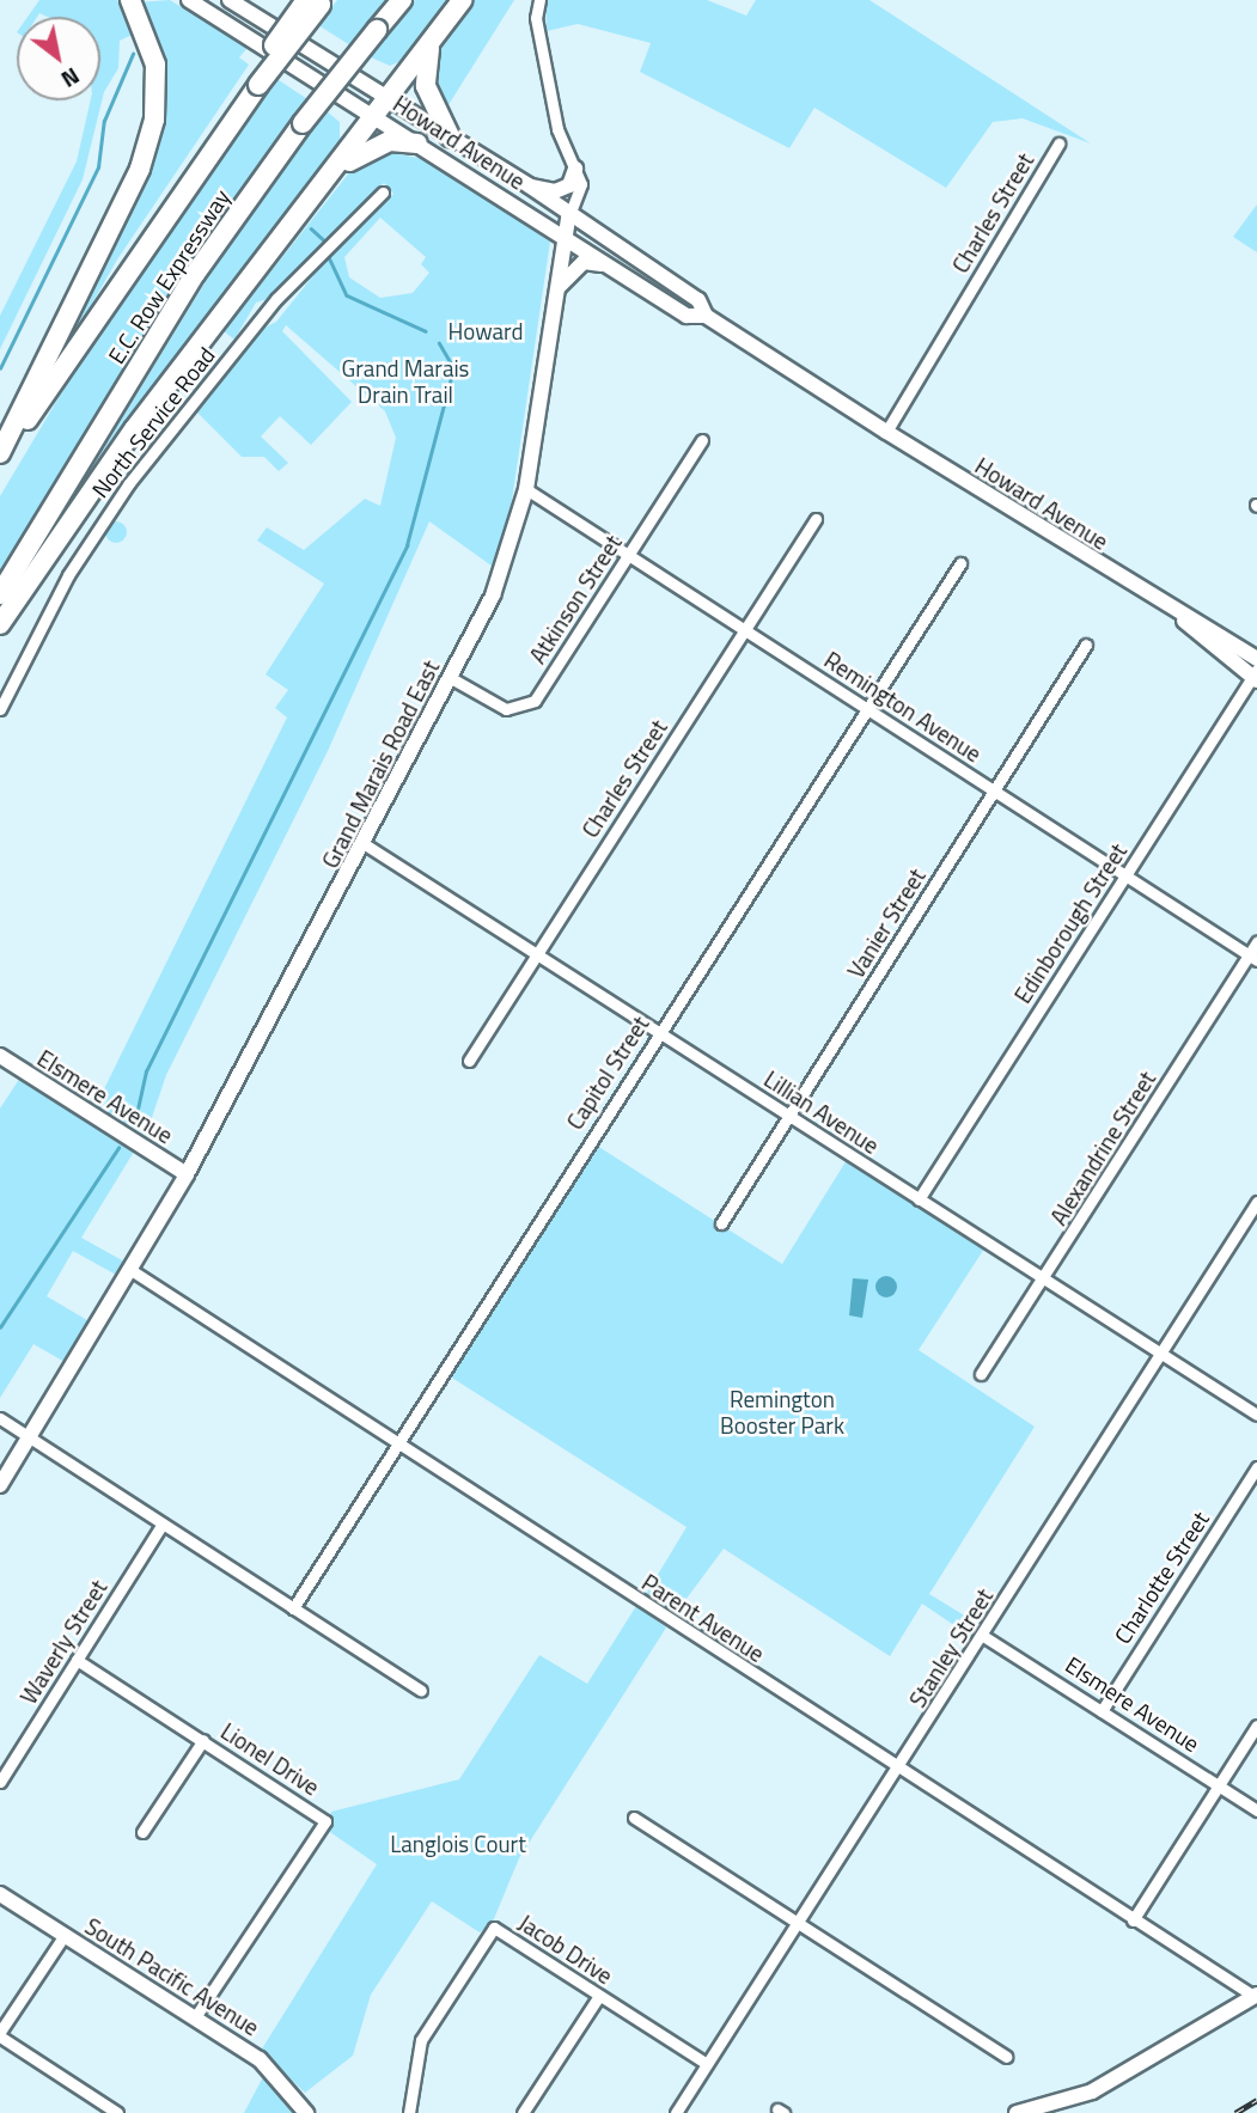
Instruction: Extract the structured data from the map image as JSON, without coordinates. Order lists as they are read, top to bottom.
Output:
{
  "streets": {
    "highway": ["E.C. Row Expressway"],
    "street": [
      "Howard Avenue",
      "Charles Street",
      "North Service Road",
      "Atkinson Street",
      "Remington Avenue",
      "Grand Marais Road East",
      "Vanier Street",
      "Edinborough Street",
      "Capitol Street",
      "Elsmere Avenue",
      "Lillian Avenue",
      "Alexandrine Street",
      "Charlotte Street",
      "Parent Avenue",
      "Waverly Street",
      "Stanley Street",
      "Lionel Drive",
      "Jacob Drive",
      "South Pacific Avenue"
    ]
  },
  "crossings": [
    ["Howard Avenue", "Charles Street"],
    ["Howard Avenue", "Grand Marais Road East"],
    ["Howard Avenue", "Edinborough Street"],
    ["Charles Street", "Remington Avenue"],
    ["Charles Street", "Lillian Avenue"],
    ["Atkinson Street", "Remington Avenue"],
    ["Atkinson Street", "Grand Marais Road East"],
    ["Remington Avenue", "Grand Marais Road East"],
    ["Remington Avenue", "Vanier Street"],
    ["Remington Avenue", "Edinborough Street"],
    ["Remington Avenue", "Capitol Street"],
    ["Remington Avenue", "Alexandrine Street"],
    ["Grand Marais Road East", "Elsmere Avenue"],
    ["Grand Marais Road East", "Lillian Avenue"],
    ["Grand Marais Road East", "Parent Avenue"],
    ["Vanier Street", "Lillian Avenue"],
    ["Edinborough Street", "Lillian Avenue"],
    ["Capitol Street", "Lillian Avenue"],
    ["Capitol Street", "Parent Avenue"],
    ["Elsmere Avenue", "Charlotte Street"],
    ["Elsmere Avenue", "Stanley Street"],
    ["Lillian Avenue", "Alexandrine Street"],
    ["Lillian Avenue", "Stanley Street"],
    ["Parent Avenue", "Stanley Street"],
    ["Waverly Street", "Lionel Drive"],
    ["Stanley Street", "Jacob Drive"],
    ["Lionel Drive", "South Pacific Avenue"]
  ],
  "parks": [
    "Howard",
    "Grand Marais Drain Trail",
    "Remington Booster Park",
    "Langlois Court"
  ],
  "north": "bottom right"
}
